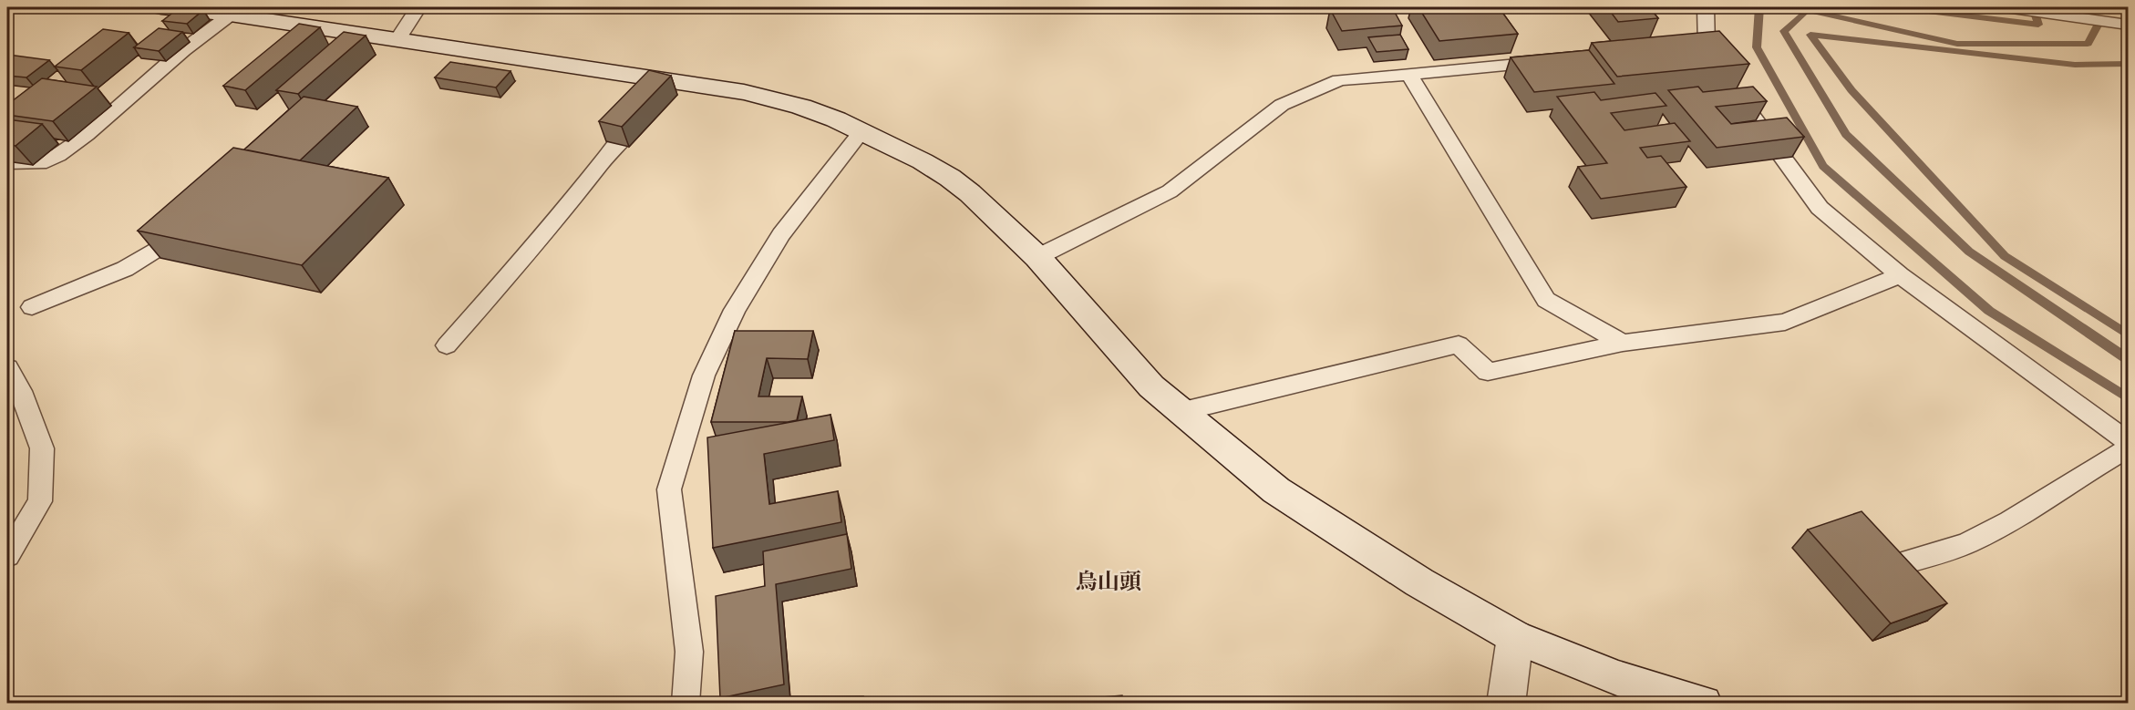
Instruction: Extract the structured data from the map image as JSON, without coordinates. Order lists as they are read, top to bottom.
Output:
{
  "districts": ["烏山頭"]
}
